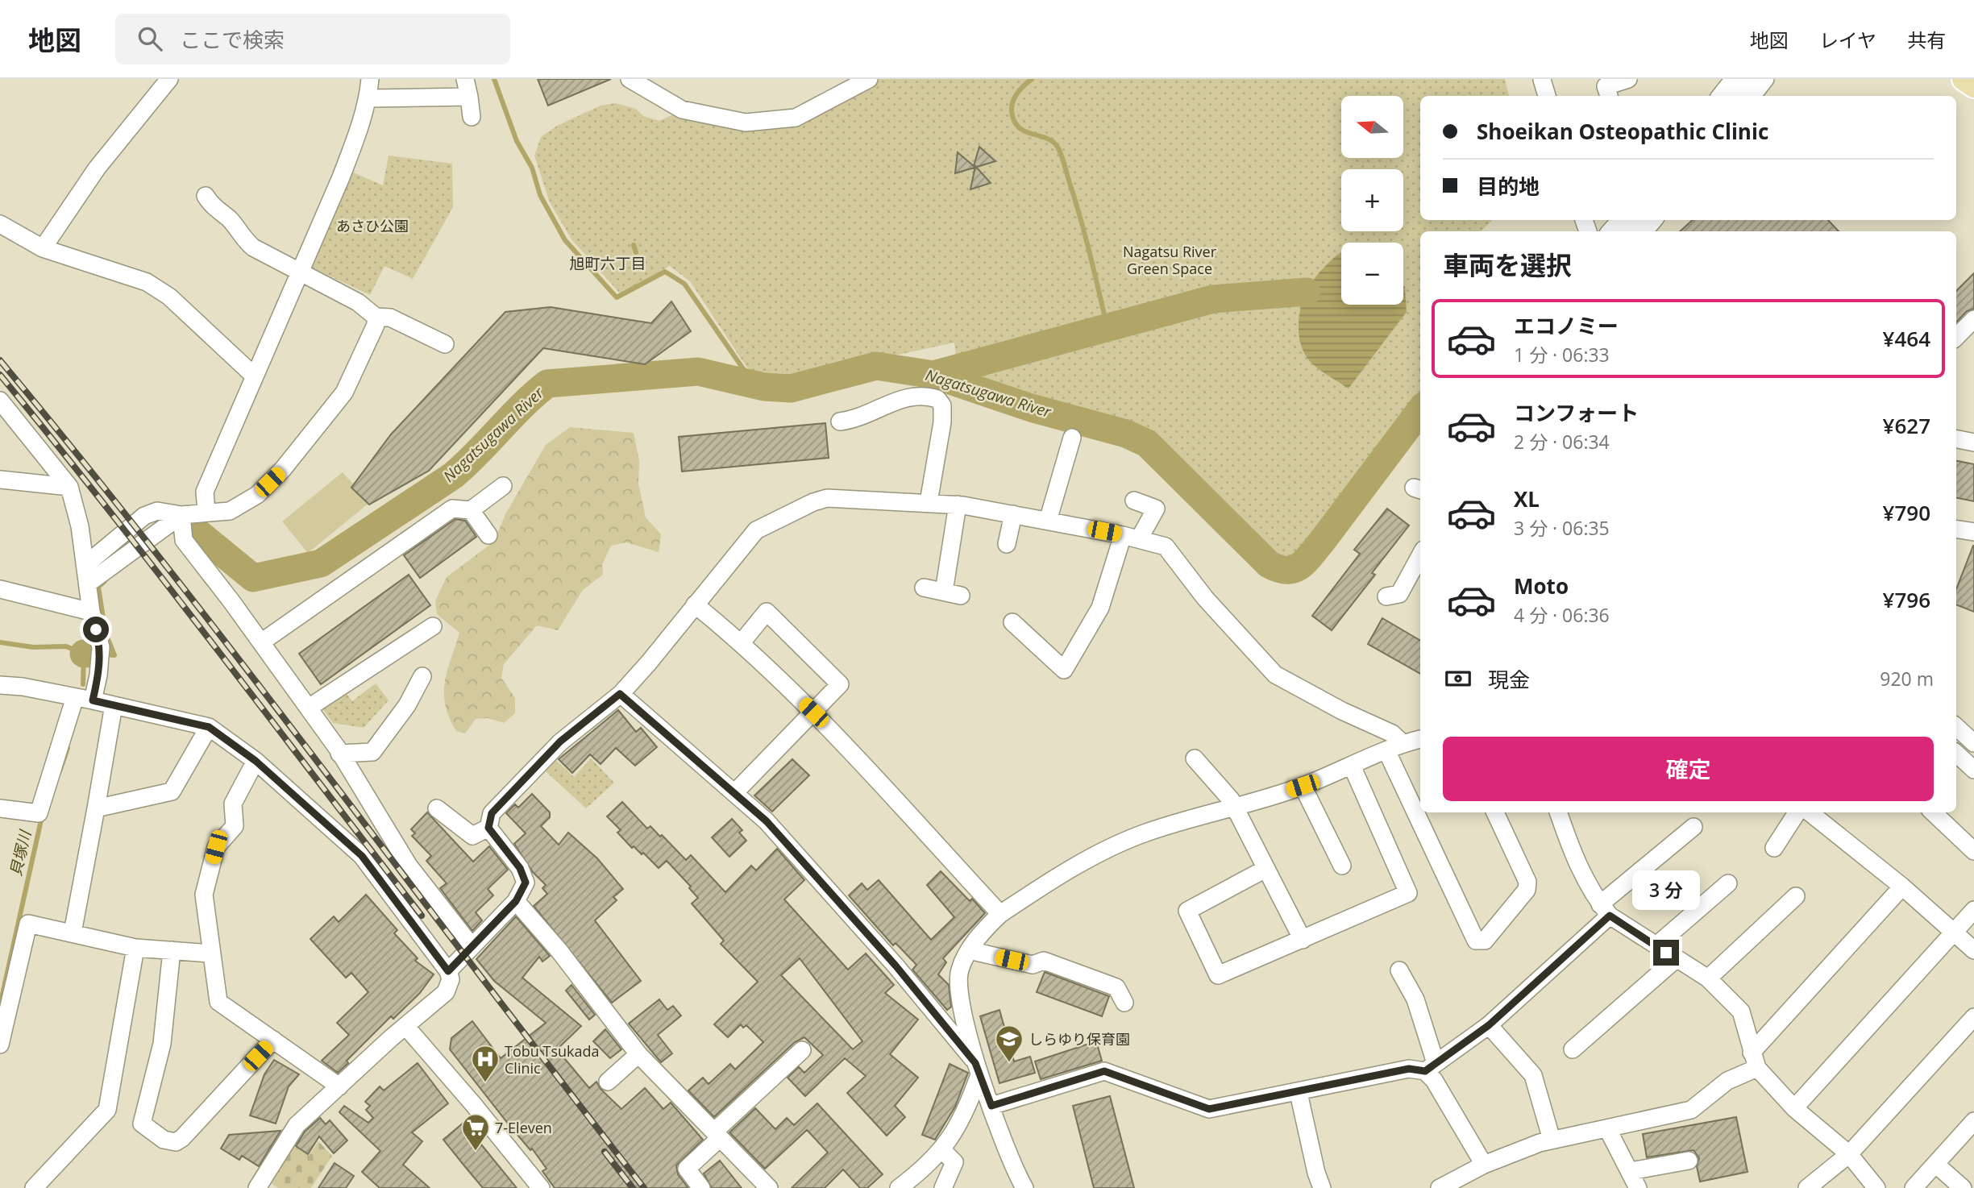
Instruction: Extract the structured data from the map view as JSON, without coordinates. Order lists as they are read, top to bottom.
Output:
{
  "districts": ["旭町六丁目"],
  "water": ["Nagatsugawa River", "貝塚川"],
  "parks": ["あさひ公園", "Nagatsu River Green Space"],
  "places": {
    "school or university": ["しらゆり保育園"],
    "hospital": ["Tobu Tsukada Clinic"],
    "supermarket": ["7-Eleven"]
  },
  "north": "left",
  "page": {
    "header": "地図",
    "search": "ここで検索",
    "nav": ["地図", "レイヤ", "共有"],
    "map_buttons": ["+", "−"],
    "banner": ["Shoeikan Osteopathic Clinic", "目的地"],
    "heading": "車両を選択",
    "list": [
      {
        "name": "エコノミー",
        "note": "1 分 · 06:33",
        "value": "¥464"
      },
      {
        "name": "コンフォート",
        "note": "2 分 · 06:34",
        "value": "¥627"
      },
      {
        "name": "XL",
        "note": "3 分 · 06:35",
        "value": "¥790"
      },
      {
        "name": "Moto",
        "note": "4 分 · 06:36",
        "value": "¥796"
      }
    ],
    "pay": ["現金", "920 m"],
    "buttons": "確定",
    "bubble": "3 分"
  }
}
